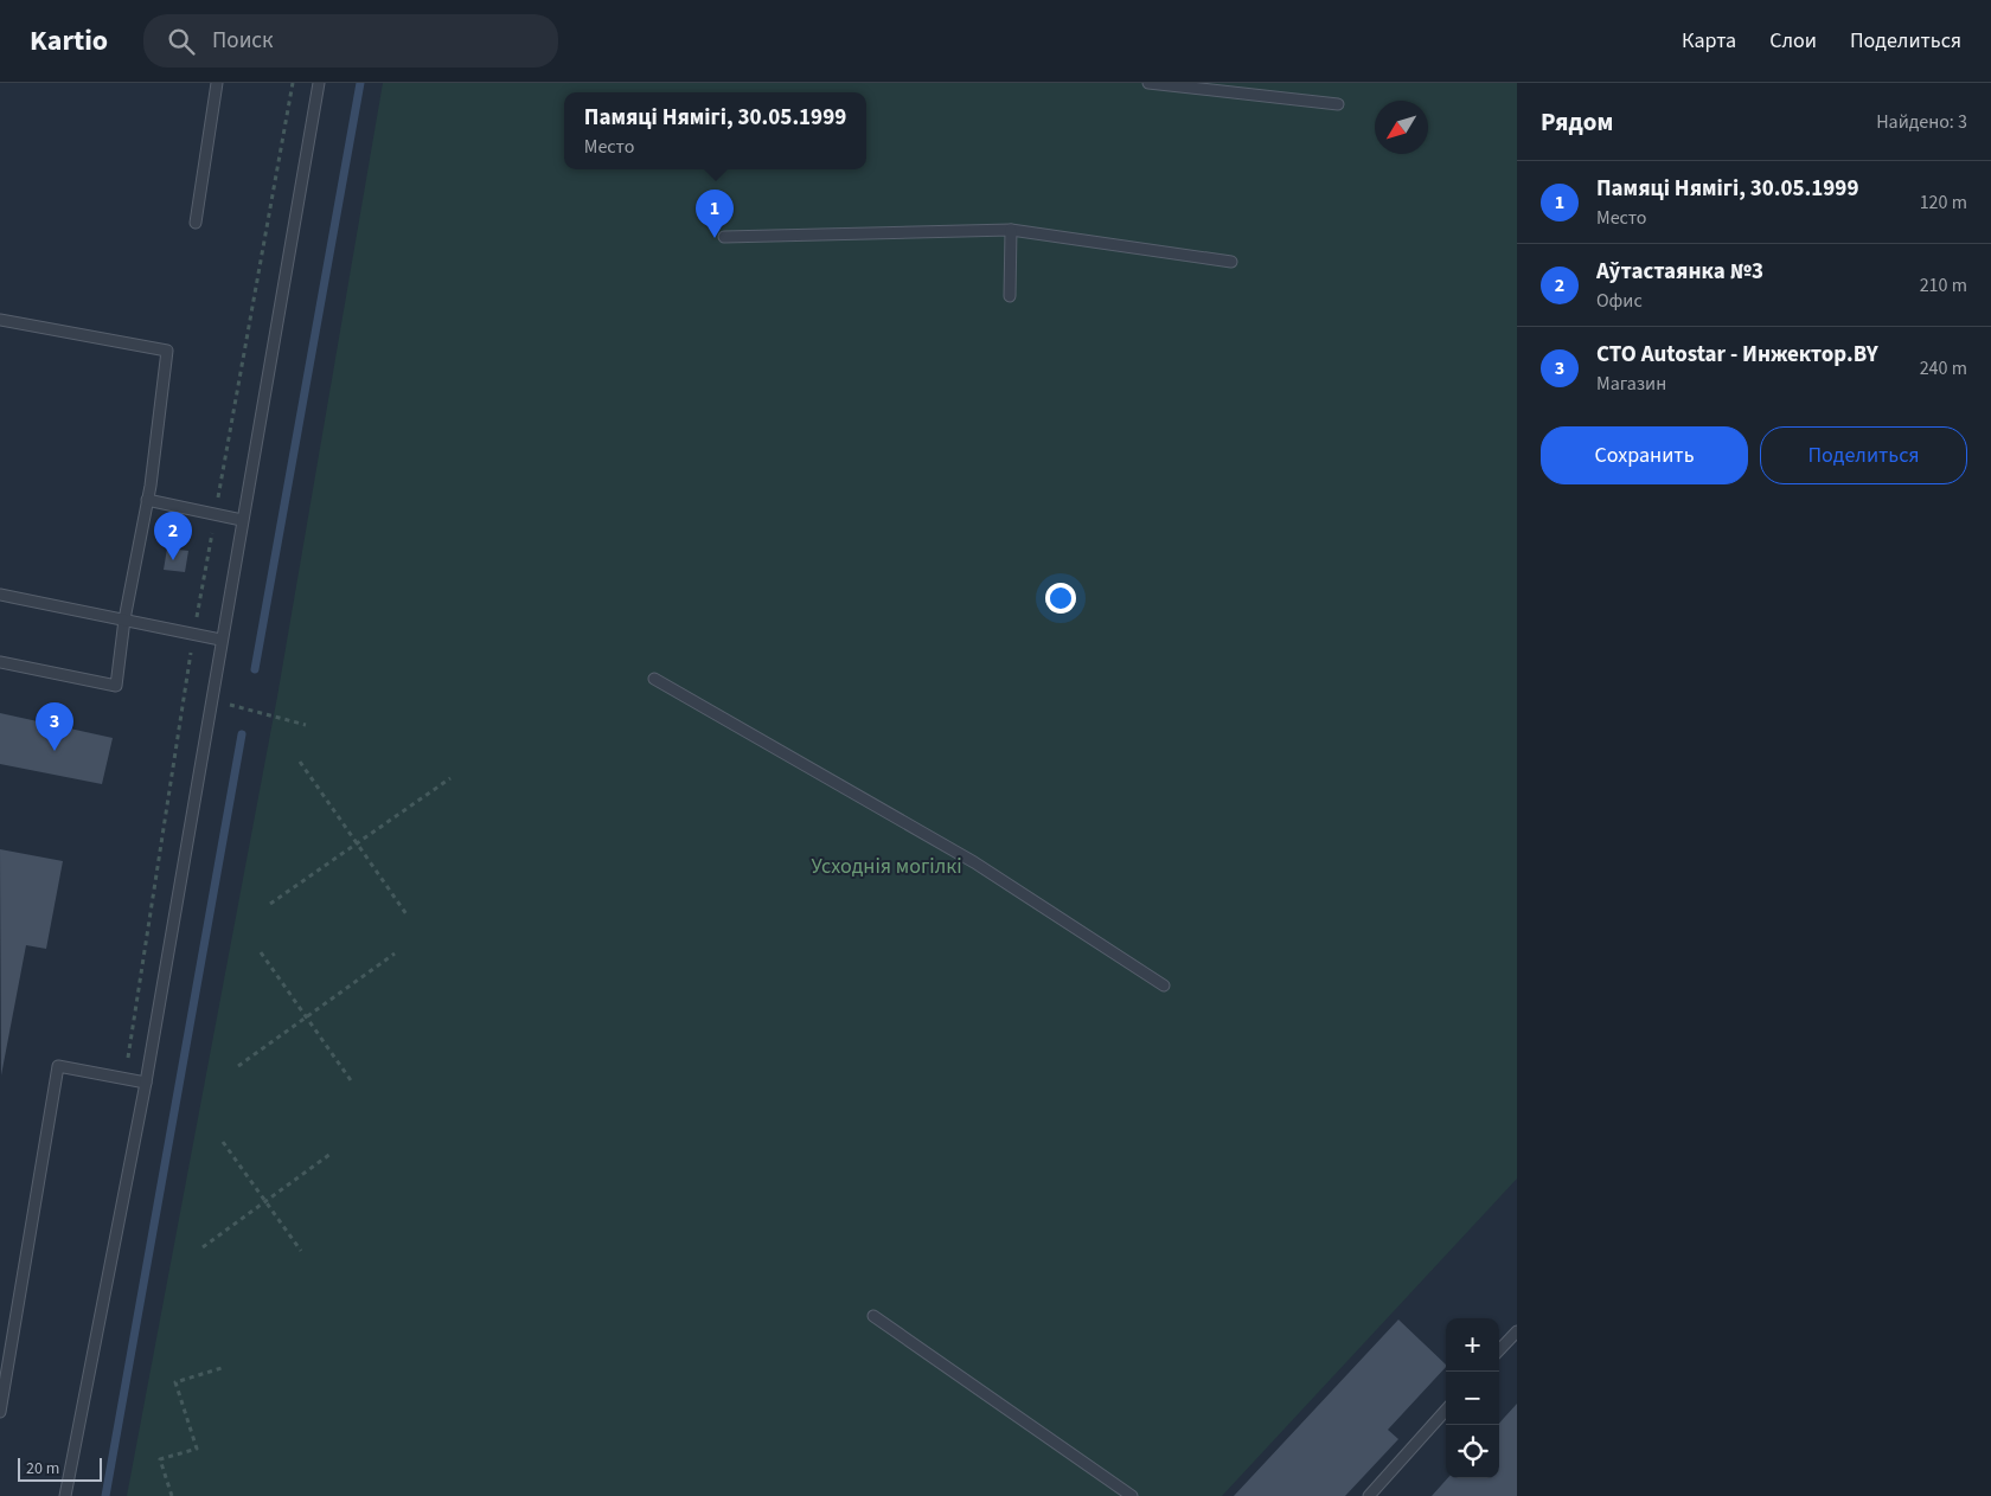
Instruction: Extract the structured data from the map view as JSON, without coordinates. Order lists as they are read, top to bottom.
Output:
{
  "parks": ["Усходнія могілкі"],
  "scale_bar": "20 m",
  "north": "bottom left",
  "page": {
    "header": "Kartio",
    "search": "Поиск",
    "nav": ["Карта", "Слои", "Поделиться"],
    "heading": ["Рядом", "Найдено: 3"],
    "popup": ["Памяці Нямігі, 30.05.1999", "Место"],
    "list": [
      {
        "mark": "1",
        "name": "Памяці Нямігі, 30.05.1999",
        "note": "Место",
        "value": "120 m"
      },
      {
        "mark": "2",
        "name": "Аўтастаянка №3",
        "note": "Офис",
        "value": "210 m"
      },
      {
        "mark": "3",
        "name": "СТО Autostar - Инжектор.BY",
        "note": "Магазин",
        "value": "240 m"
      }
    ],
    "pins": ["1", "2", "3"],
    "buttons": ["Сохранить", "Поделиться"],
    "map_buttons": ["+", "−"],
    "scale": "20 m"
  }
}
